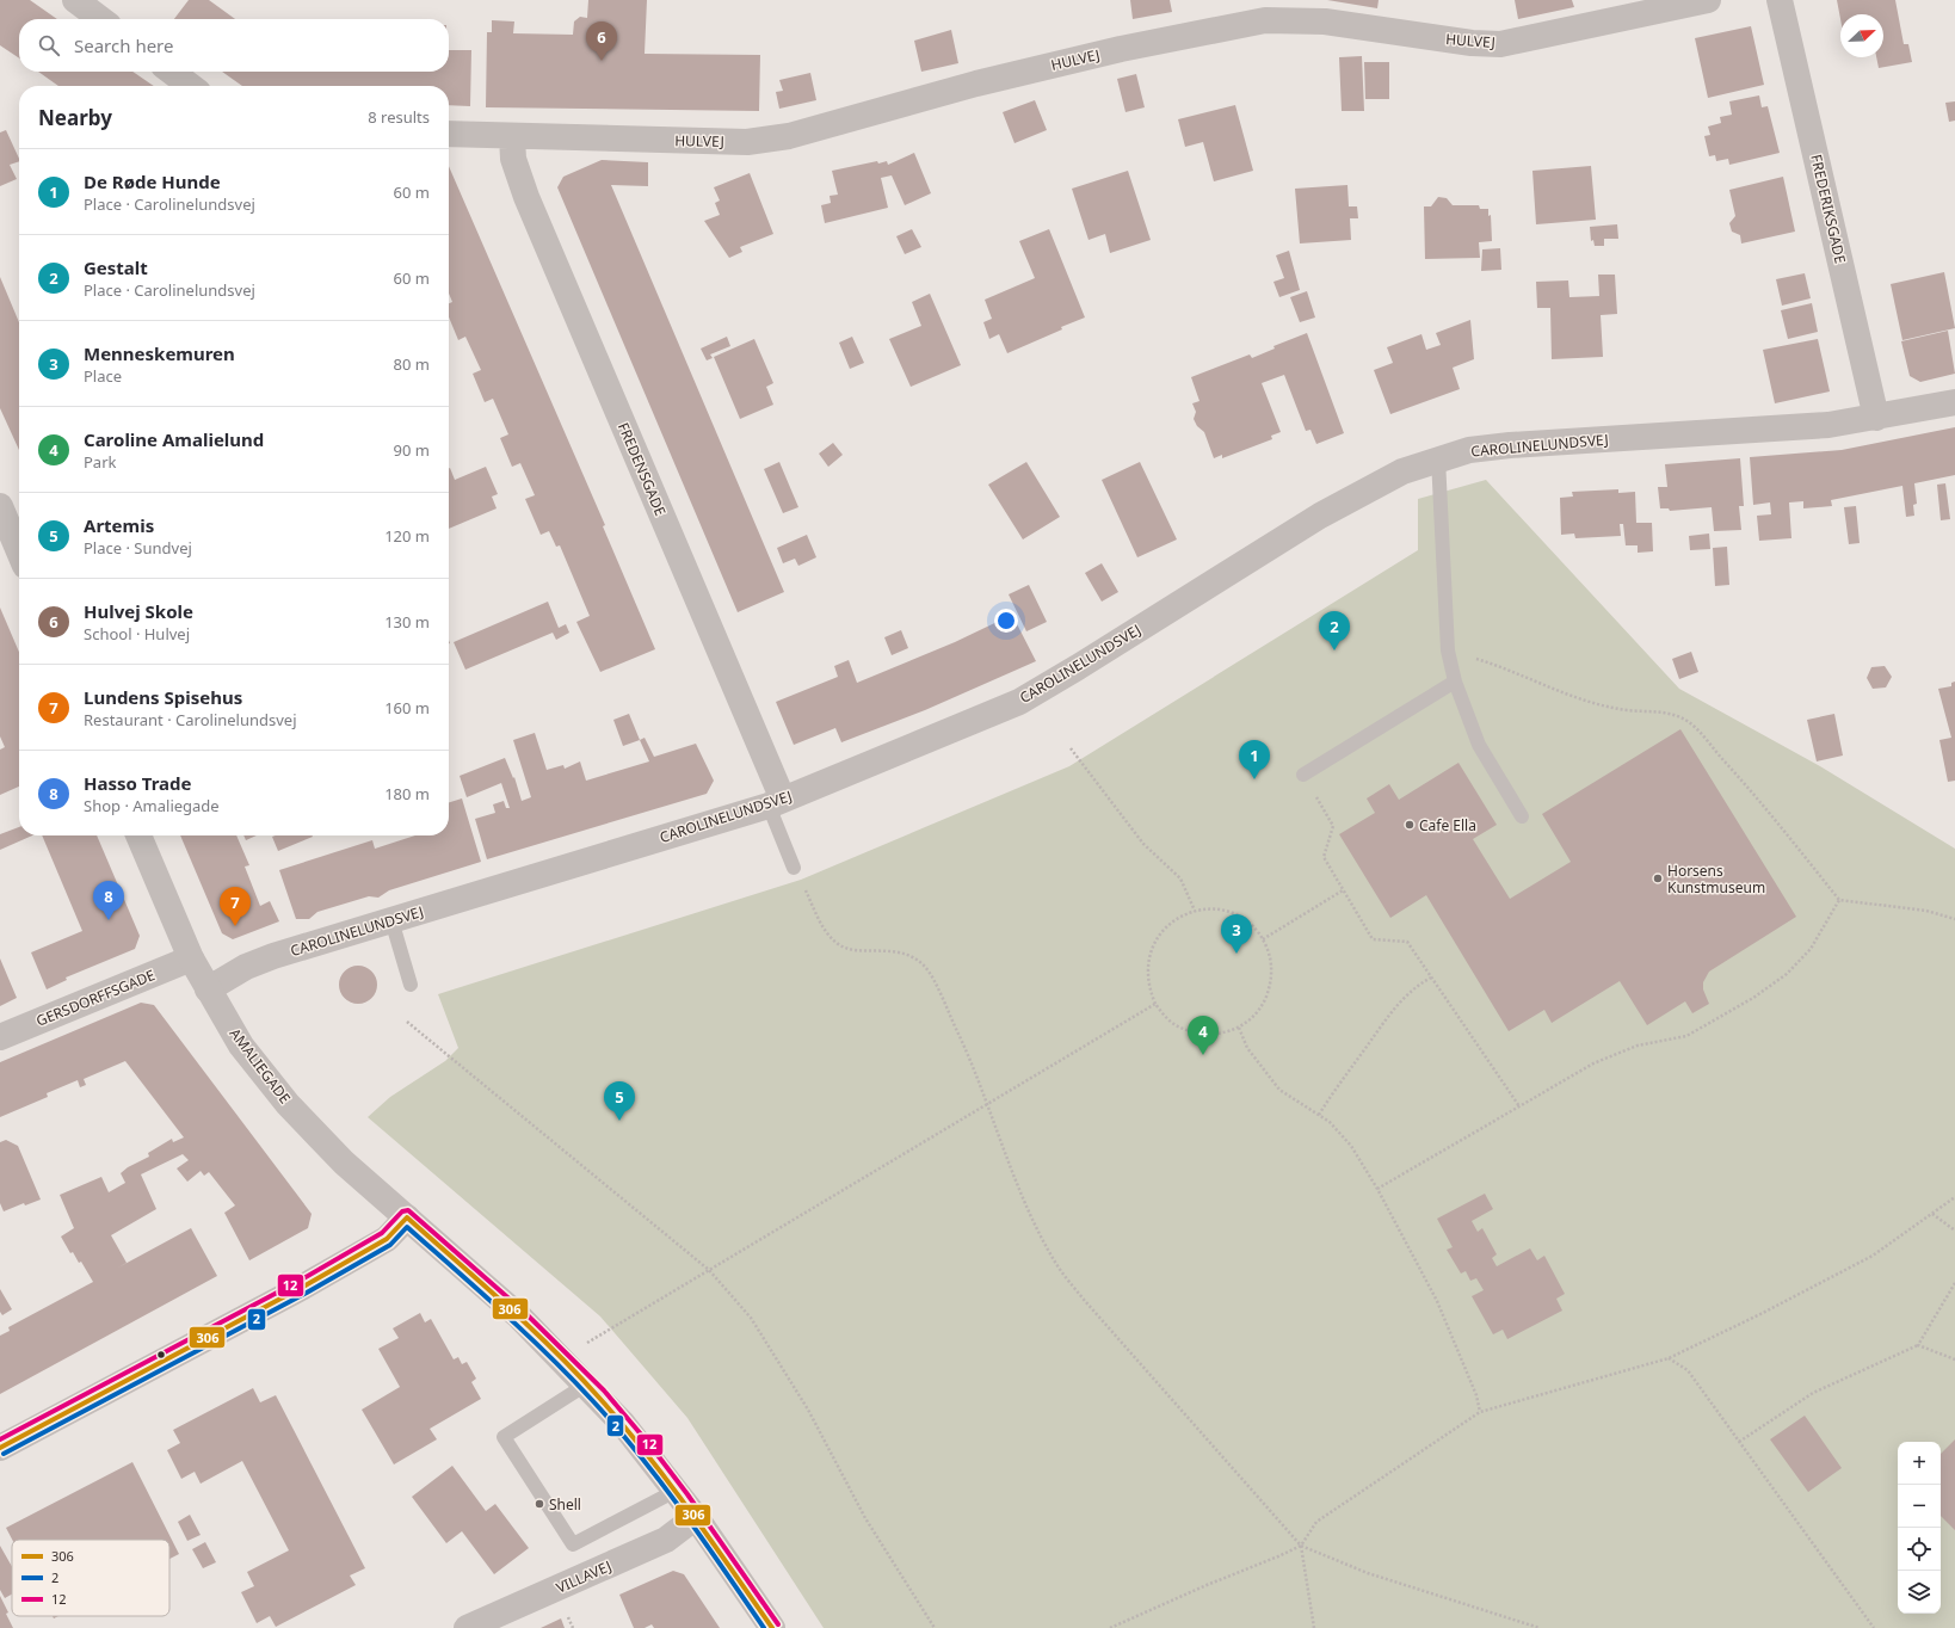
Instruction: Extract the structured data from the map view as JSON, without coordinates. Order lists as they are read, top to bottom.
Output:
{
  "streets": {
    "street": [
      "HULVEJ",
      "FREDERIKSGADE",
      "CAROLINELUNDSVEJ",
      "FREDENSGADE",
      "GERSDORFFSGADE",
      "AMALIEGADE",
      "VILLAVEJ"
    ]
  },
  "crossings": [
    ["HULVEJ", "FREDENSGADE"],
    ["FREDERIKSGADE", "CAROLINELUNDSVEJ"],
    ["CAROLINELUNDSVEJ", "FREDENSGADE"],
    ["CAROLINELUNDSVEJ", "AMALIEGADE"],
    ["GERSDORFFSGADE", "AMALIEGADE"],
    ["AMALIEGADE", "VILLAVEJ"]
  ],
  "places": ["Cafe Ella", "Horsens Kunstmuseum", "Shell"],
  "lines": ["transit line 12", "transit line 306", "transit line 2"],
  "legend": ["306", "2", "12"],
  "north": "top right",
  "page": {
    "search": "Search here",
    "pins": [
      "6",
      "2",
      "1",
      "8",
      "7",
      "3",
      "4",
      "5"
    ],
    "heading": ["Nearby", "8 results"],
    "list": [
      {
        "mark": "1",
        "name": "De Røde Hunde",
        "note": "Place · Carolinelundsvej",
        "value": "60 m"
      },
      {
        "mark": "2",
        "name": "Gestalt",
        "note": "Place · Carolinelundsvej",
        "value": "60 m"
      },
      {
        "mark": "3",
        "name": "Menneskemuren",
        "note": "Place",
        "value": "80 m"
      },
      {
        "mark": "4",
        "name": "Caroline Amalielund",
        "note": "Park",
        "value": "90 m"
      },
      {
        "mark": "5",
        "name": "Artemis",
        "note": "Place · Sundvej",
        "value": "120 m"
      },
      {
        "mark": "6",
        "name": "Hulvej Skole",
        "note": "School · Hulvej",
        "value": "130 m"
      },
      {
        "mark": "7",
        "name": "Lundens Spisehus",
        "note": "Restaurant · Carolinelundsvej",
        "value": "160 m"
      },
      {
        "mark": "8",
        "name": "Hasso Trade",
        "note": "Shop · Amaliegade",
        "value": "180 m"
      }
    ],
    "map_buttons": ["+", "−"]
  }
}
